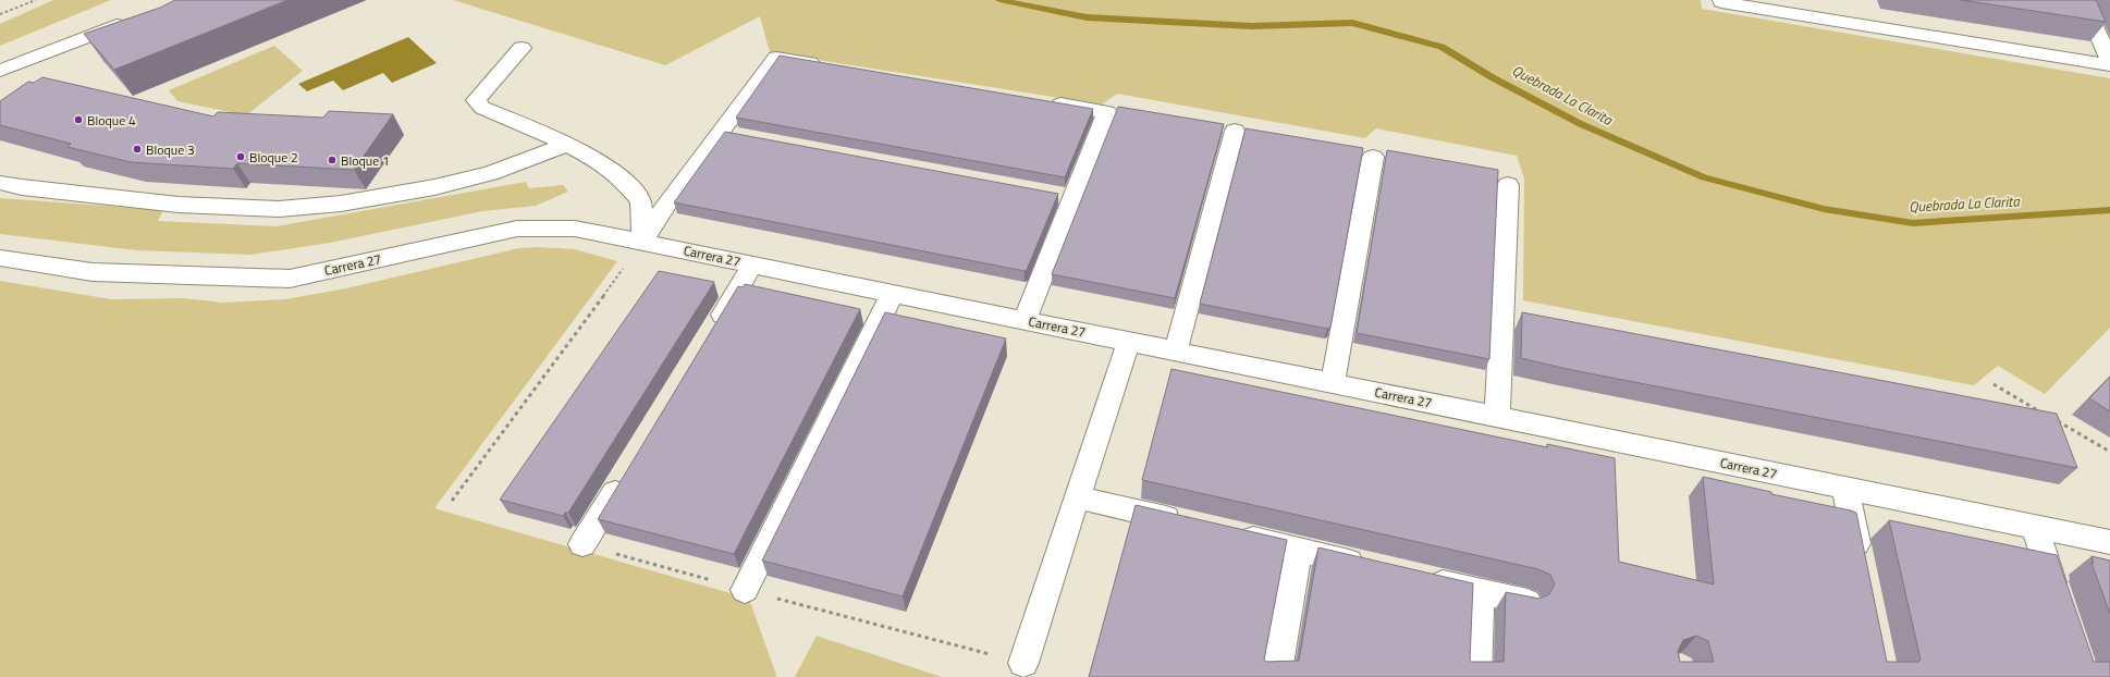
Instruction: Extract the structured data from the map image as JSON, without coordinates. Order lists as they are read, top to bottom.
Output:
{
  "streets": {
    "street": ["Carrera 27"]
  },
  "water": ["Quebrada La Clarita"],
  "places": [
    "Bloque 4",
    "Bloque 3",
    "Bloque 2",
    "Bloque 1"
  ]
}
